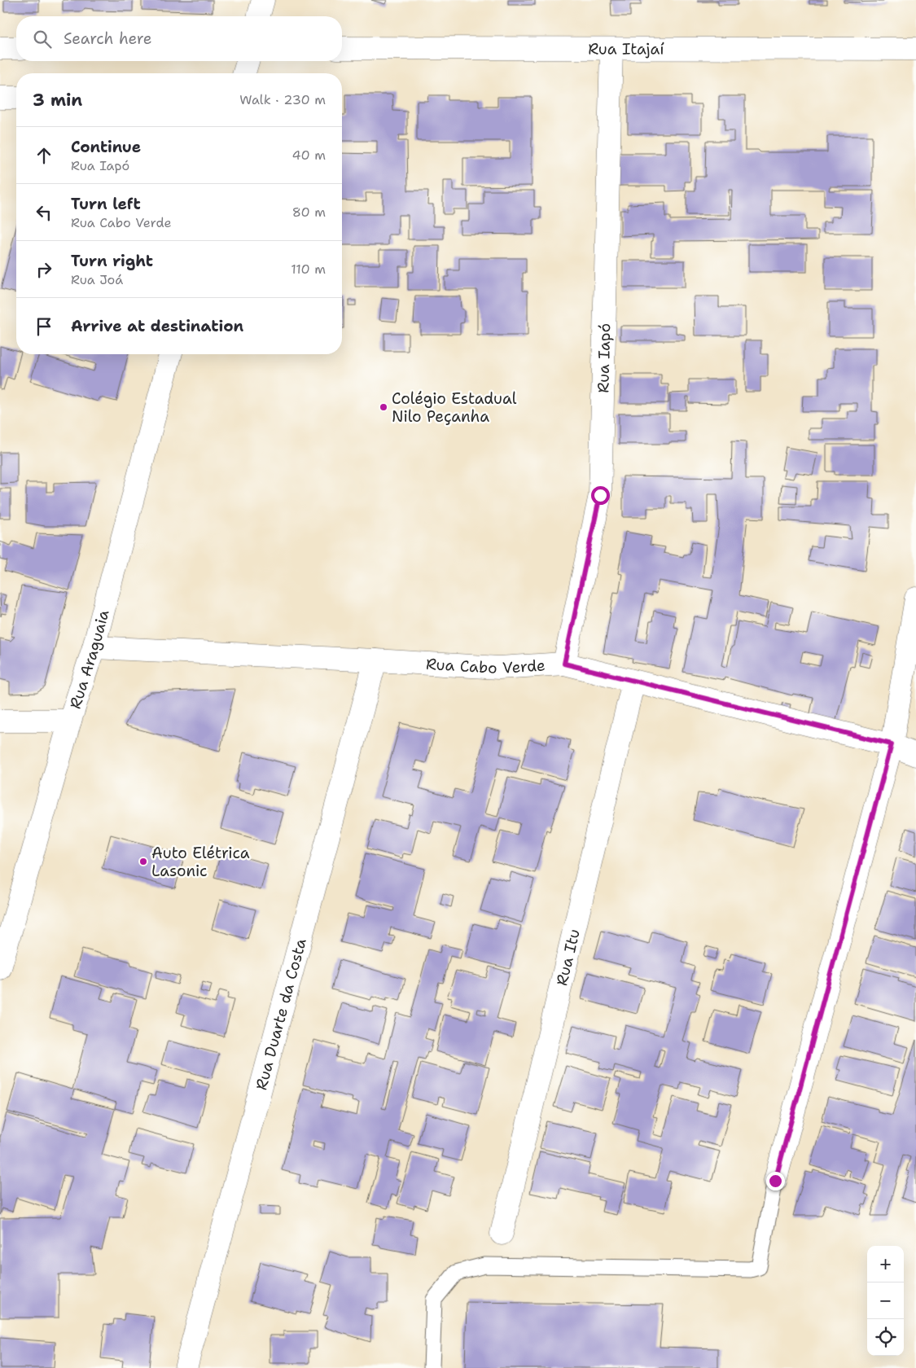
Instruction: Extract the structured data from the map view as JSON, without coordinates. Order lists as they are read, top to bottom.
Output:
{
  "streets": {
    "street": [
      "Rua Itajaí",
      "Rua Iapó",
      "Rua Araguaia",
      "Rua Cabo Verde",
      "Rua Itu",
      "Rua Duarte da Costa"
    ]
  },
  "crossings": [
    ["Rua Itajaí", "Rua Iapó"],
    ["Rua Iapó", "Rua Cabo Verde"],
    ["Rua Araguaia", "Rua Cabo Verde"],
    ["Rua Cabo Verde", "Rua Itu"],
    ["Rua Cabo Verde", "Rua Duarte da Costa"]
  ],
  "places": ["Colégio Estadual Nilo Peçanha", "Auto Elétrica Lasonic"],
  "page": {
    "search": "Search here",
    "heading": ["3 min", "Walk · 230 m"],
    "list": [
      ["Continue", "Rua Iapó", "40 m"],
      ["Turn left", "Rua Cabo Verde", "80 m"],
      ["Turn right", "Rua Joá", "110 m"],
      "Arrive at destination"
    ],
    "map_buttons": ["+", "−"]
  }
}
